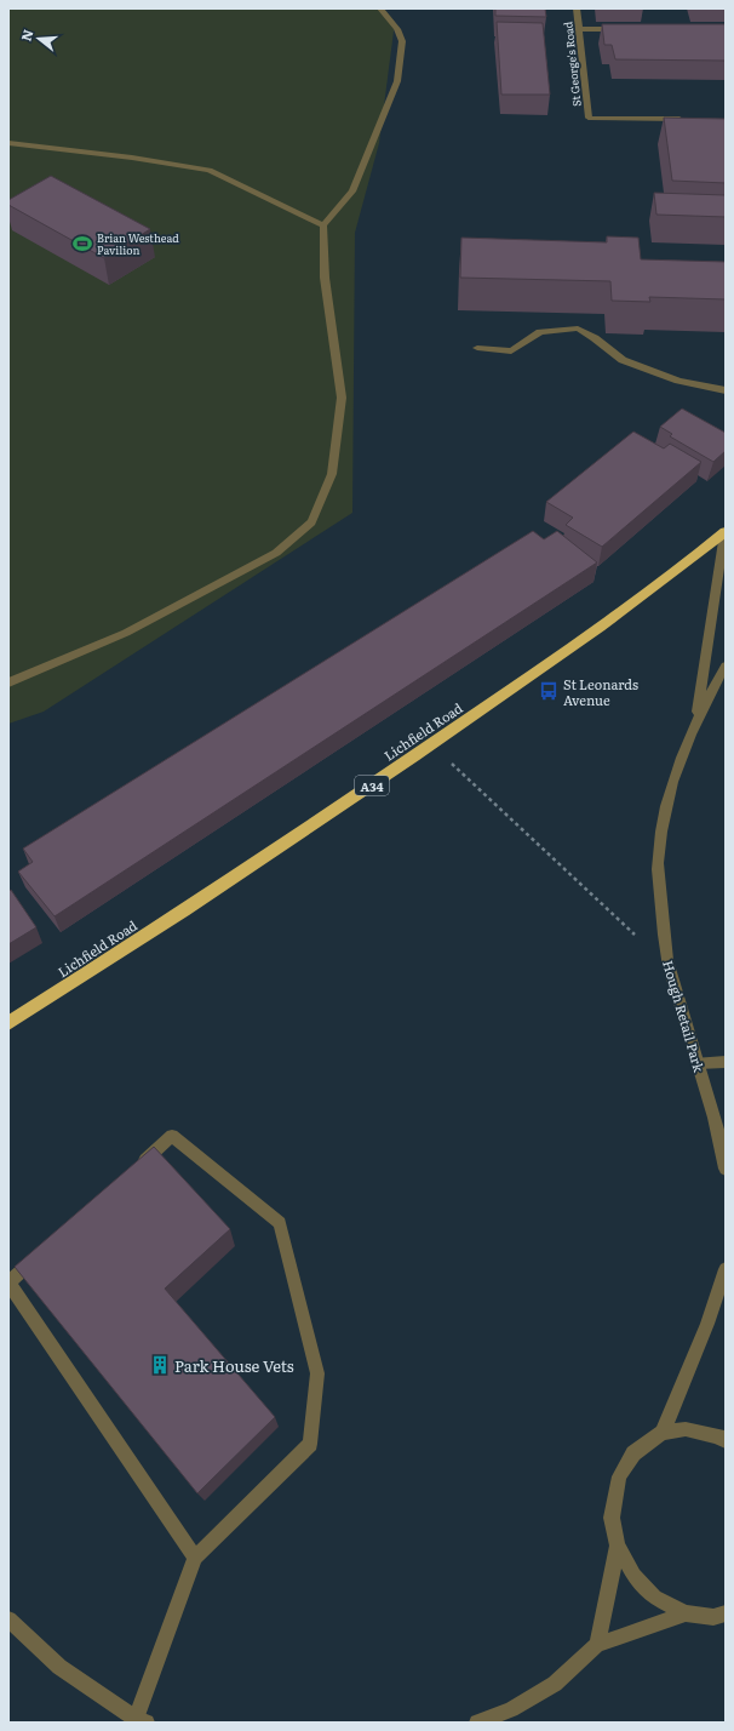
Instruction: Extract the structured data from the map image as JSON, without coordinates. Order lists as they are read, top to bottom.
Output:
{
  "streets": {
    "highway": ["Lichfield Road", "A34"],
    "street": ["St George's Road", "Hough Retail Park"]
  },
  "crossings": [
    ["Lichfield Road", "Hough Retail Park"]
  ],
  "places": {
    "sports": ["Brian Westhead Pavilion"],
    "bus stop": ["St Leonards Avenue"],
    "building": ["Park House Vets"]
  },
  "north": "left"
}
